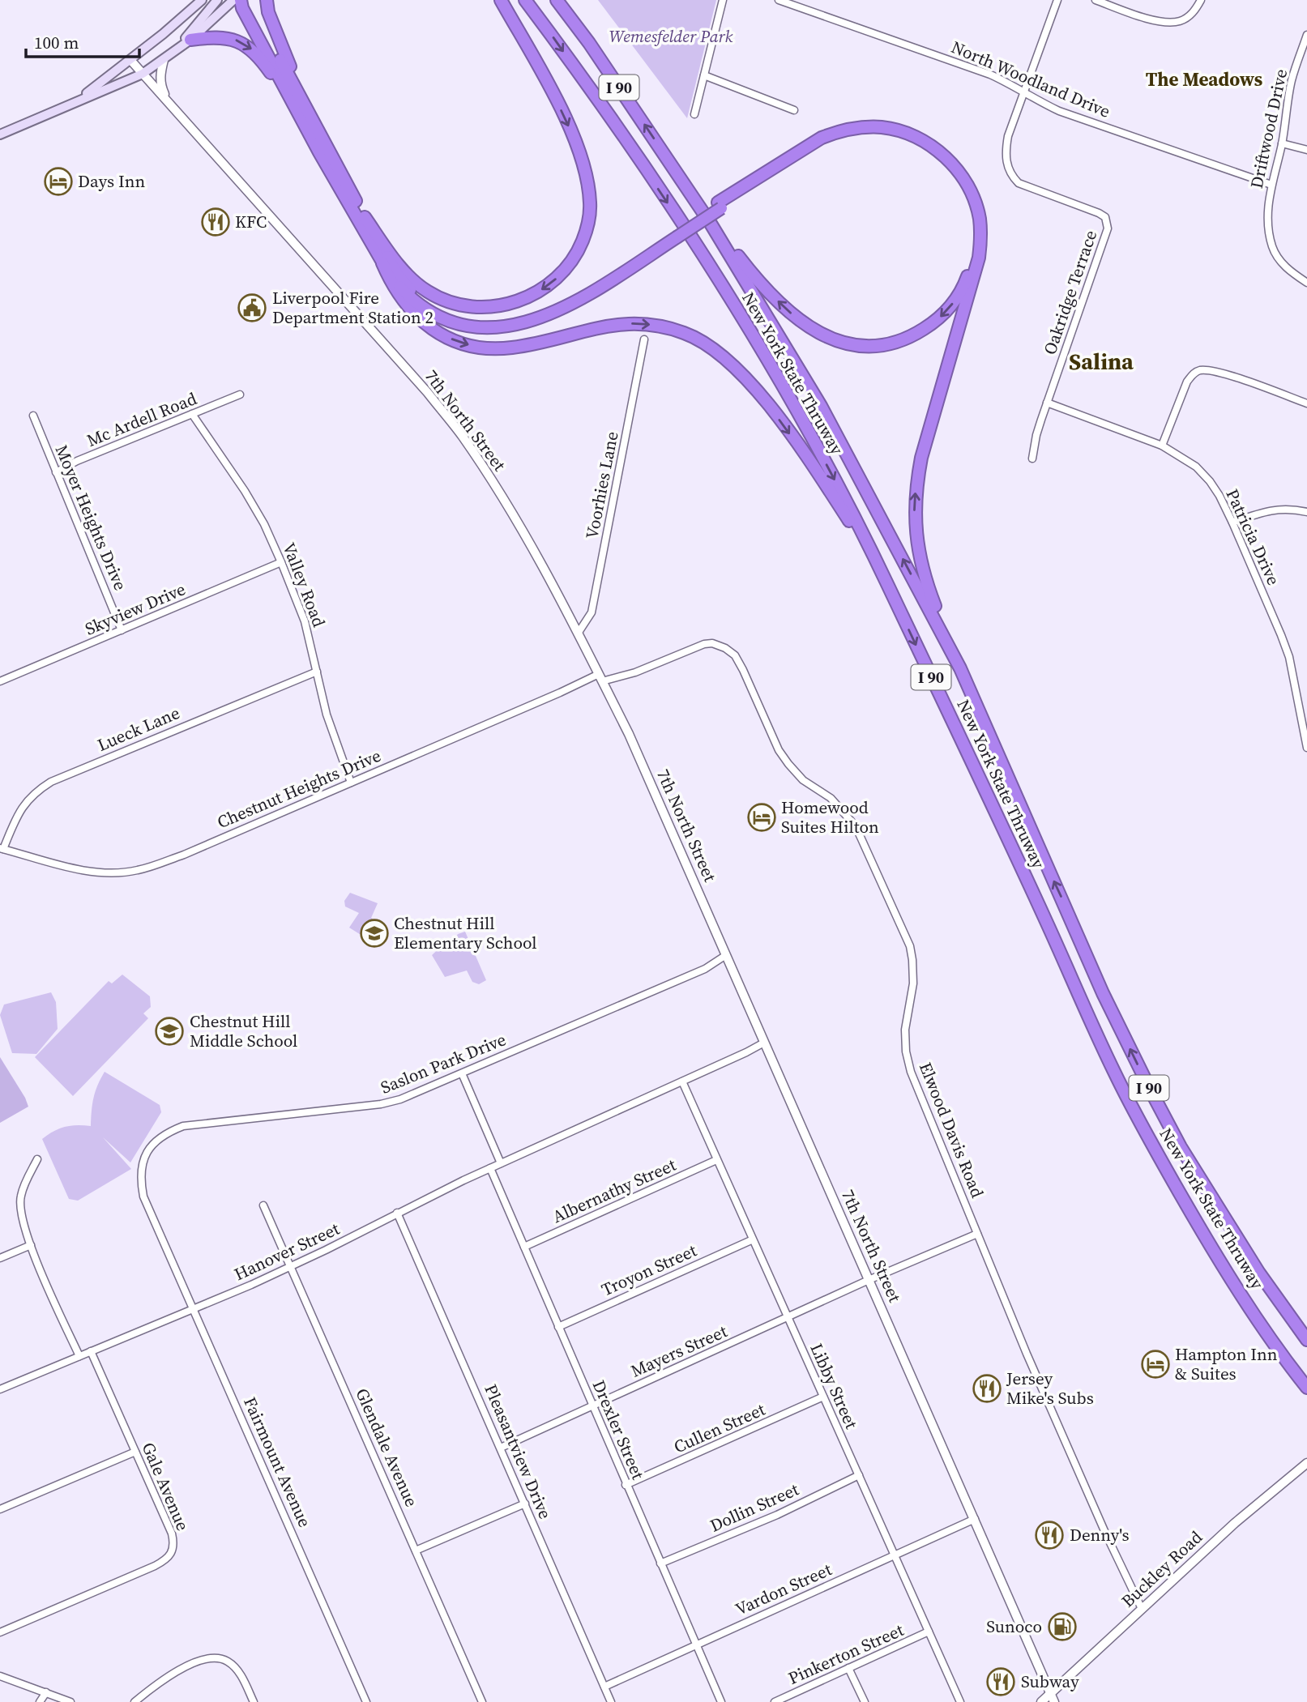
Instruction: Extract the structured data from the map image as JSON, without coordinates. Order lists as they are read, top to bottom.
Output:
{
  "streets": {
    "highway": ["I 90", "New York State Thruway"],
    "street": [
      "North Woodland Drive",
      "Driftwood Drive",
      "Oakridge Terrace",
      "Mc Ardell Road",
      "7th North Street",
      "Voorhies Lane",
      "Moyer Heights Drive",
      "Patricia Drive",
      "Valley Road",
      "Skyview Drive",
      "Lueck Lane",
      "Chestnut Heights Drive",
      "Saslon Park Drive",
      "Elwood Davis Road",
      "Albernathy Street",
      "Hanover Street",
      "Troyon Street",
      "Mayers Street",
      "Libby Street",
      "Cullen Street",
      "Drexler Street",
      "Glendale Avenue",
      "Pleasantview Drive",
      "Fairmount Avenue",
      "Gale Avenue",
      "Dollin Street",
      "Buckley Road",
      "Vardon Street",
      "Pinkerton Street"
    ]
  },
  "crossings": [
    ["North Woodland Drive", "Driftwood Drive"],
    ["North Woodland Drive", "Oakridge Terrace"],
    ["Oakridge Terrace", "Patricia Drive"],
    ["Mc Ardell Road", "Moyer Heights Drive"],
    ["Mc Ardell Road", "Valley Road"],
    ["7th North Street", "Voorhies Lane"],
    ["7th North Street", "Chestnut Heights Drive"],
    ["7th North Street", "Saslon Park Drive"],
    ["7th North Street", "Elwood Davis Road"],
    ["7th North Street", "Mayers Street"],
    ["7th North Street", "Buckley Road"],
    ["7th North Street", "Vardon Street"],
    ["Moyer Heights Drive", "Skyview Drive"],
    ["Valley Road", "Skyview Drive"],
    ["Valley Road", "Lueck Lane"],
    ["Valley Road", "Chestnut Heights Drive"],
    ["Lueck Lane", "Chestnut Heights Drive"],
    ["Chestnut Heights Drive", "Elwood Davis Road"],
    ["Saslon Park Drive", "Fairmount Avenue"],
    ["Elwood Davis Road", "Buckley Road"],
    ["Albernathy Street", "Libby Street"],
    ["Albernathy Street", "Drexler Street"],
    ["Hanover Street", "Drexler Street"],
    ["Hanover Street", "Glendale Avenue"],
    ["Hanover Street", "Pleasantview Drive"],
    ["Hanover Street", "Fairmount Avenue"],
    ["Hanover Street", "Gale Avenue"],
    ["Troyon Street", "Libby Street"],
    ["Troyon Street", "Drexler Street"],
    ["Mayers Street", "Libby Street"],
    ["Mayers Street", "Drexler Street"],
    ["Mayers Street", "Pleasantview Drive"],
    ["Libby Street", "Cullen Street"],
    ["Libby Street", "Dollin Street"],
    ["Libby Street", "Vardon Street"],
    ["Libby Street", "Pinkerton Street"],
    ["Cullen Street", "Drexler Street"],
    ["Drexler Street", "Dollin Street"],
    ["Drexler Street", "Vardon Street"],
    ["Pleasantview Drive", "Vardon Street"]
  ],
  "districts": ["The Meadows", "Salina"],
  "parks": ["Wemesfelder Park"],
  "places": {
    "hotel": ["Days Inn", "Homewood Suites Hilton", "Hampton Inn & Suites"],
    "restaurant": [
      "KFC",
      "Jersey Mike's Subs",
      "Denny's",
      "Subway"
    ],
    "public building": ["Liverpool Fire Department Station 2"],
    "school or university": ["Chestnut Hill Elementary School", "Chestnut Hill Middle School"],
    "fuel station": ["Sunoco"]
  },
  "scale_bar": "100 m"
}
